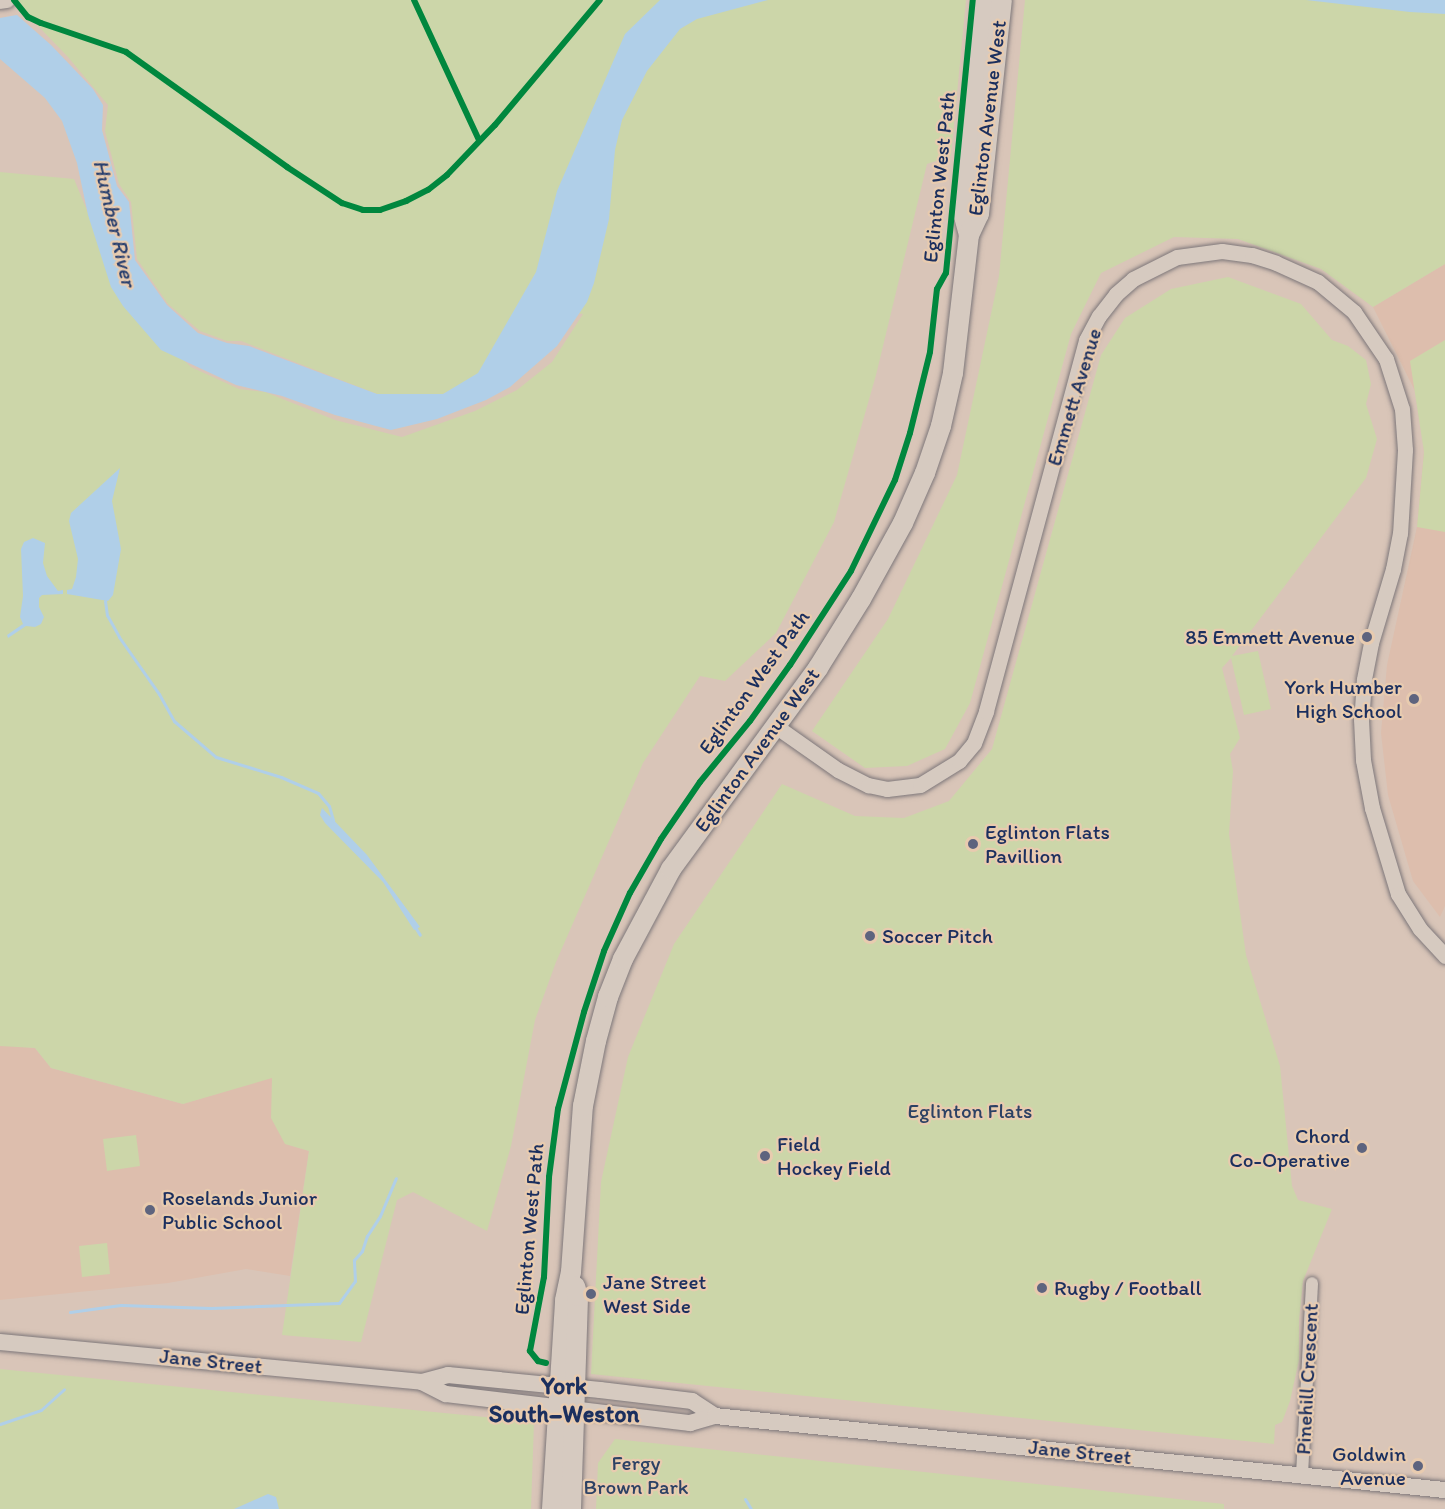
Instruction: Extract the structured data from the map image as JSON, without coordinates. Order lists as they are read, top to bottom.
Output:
{
  "streets": {
    "main road": ["Eglinton Avenue West", "Jane Street"],
    "street": ["Emmett Avenue", "Pinehill Crescent"],
    "cycle path": ["Eglinton West Path"]
  },
  "crossings": [
    ["Eglinton Avenue West", "Emmett Avenue"],
    ["Eglinton Avenue West", "Jane Street"],
    ["Jane Street", "Pinehill Crescent"]
  ],
  "districts": ["York South–Weston"],
  "water": ["Humber River"],
  "parks": ["Eglinton Flats", "Fergy Brown Park"],
  "places": [
    "85 Emmett Avenue",
    "York Humber High School",
    "Eglinton Flats Pavillion",
    "Soccer Pitch",
    "Chord Co-Operative",
    "Field Hockey Field",
    "Roselands Junior Public School",
    "Rugby / Football",
    "Jane Street West Side",
    "Goldwin Avenue"
  ]
}
